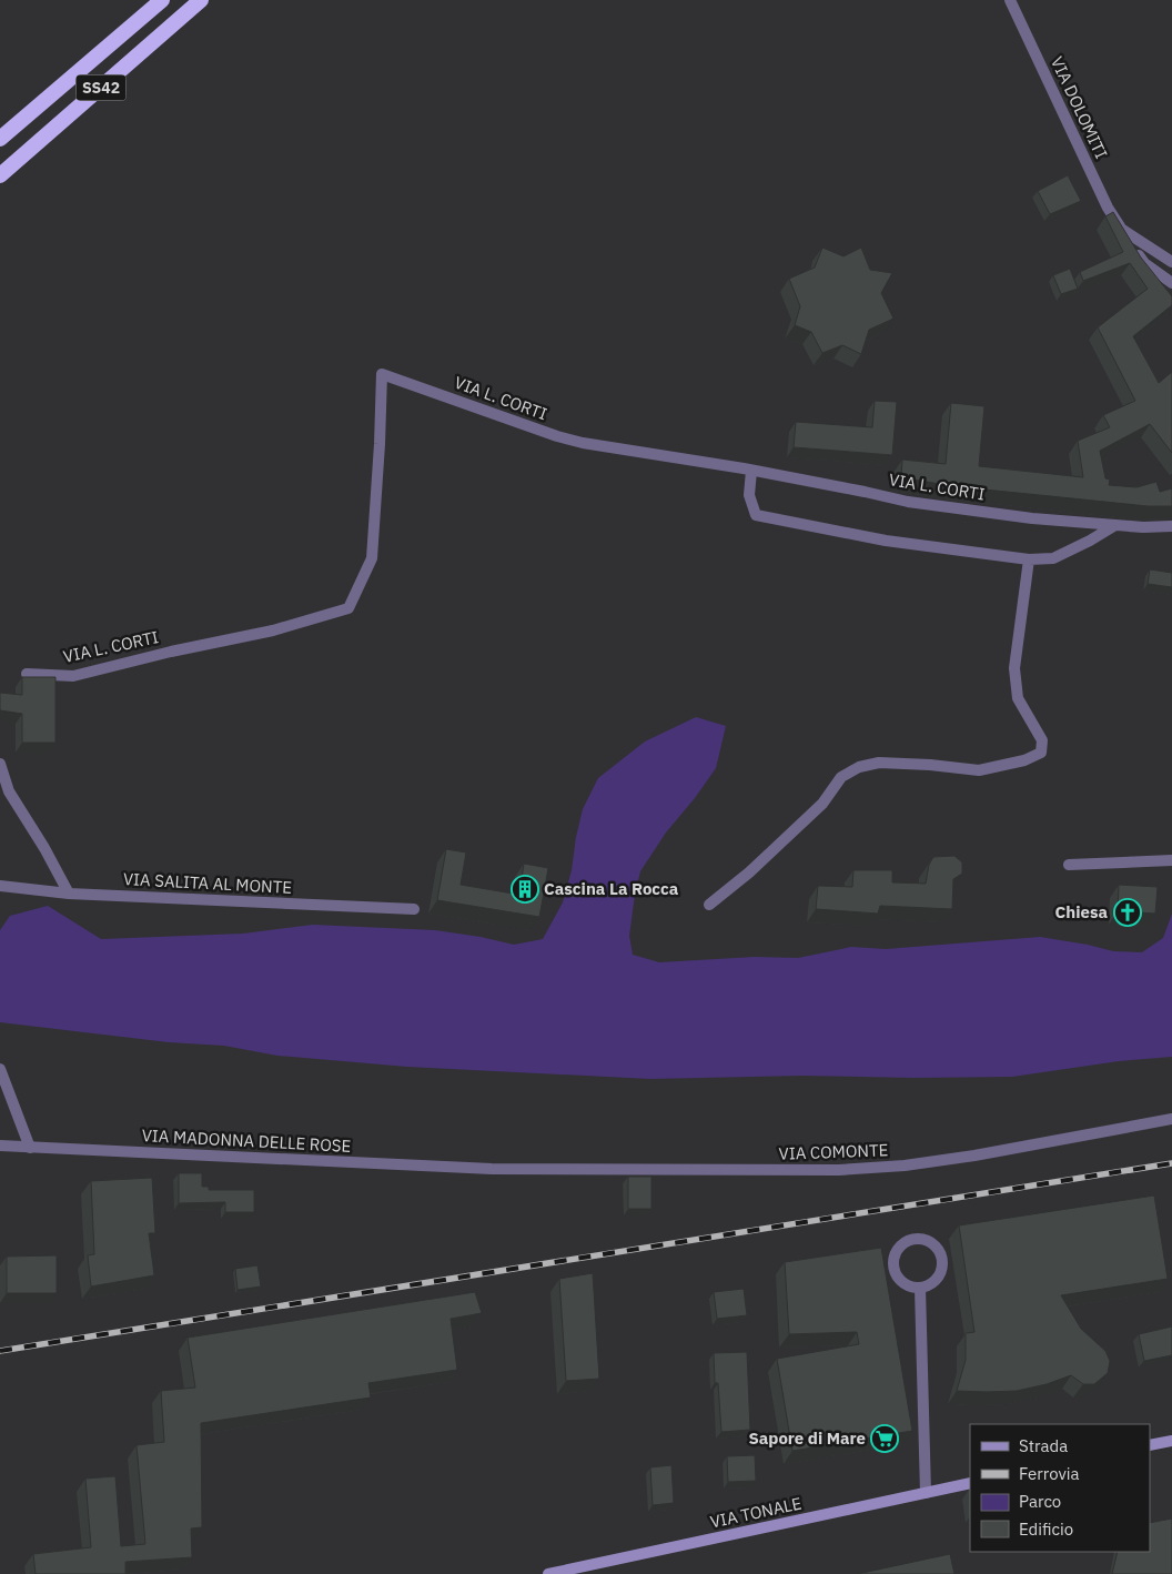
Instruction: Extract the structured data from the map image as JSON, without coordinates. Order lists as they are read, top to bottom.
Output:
{
  "streets": {
    "highway": ["SS42"],
    "main road": ["VIA TONALE"],
    "street": [
      "VIA DOLOMITI",
      "VIA L. CORTI",
      "VIA SALITA AL MONTE",
      "VIA MADONNA DELLE ROSE",
      "VIA COMONTE"
    ]
  },
  "crossings": [
    ["VIA MADONNA DELLE ROSE", "VIA COMONTE"]
  ],
  "places": {
    "building": ["Cascina La Rocca"],
    "church": ["Chiesa"],
    "supermarket": ["Sapore di Mare"]
  },
  "legend": [
    "Strada",
    "Ferrovia",
    "Parco",
    "Edificio"
  ]
}
